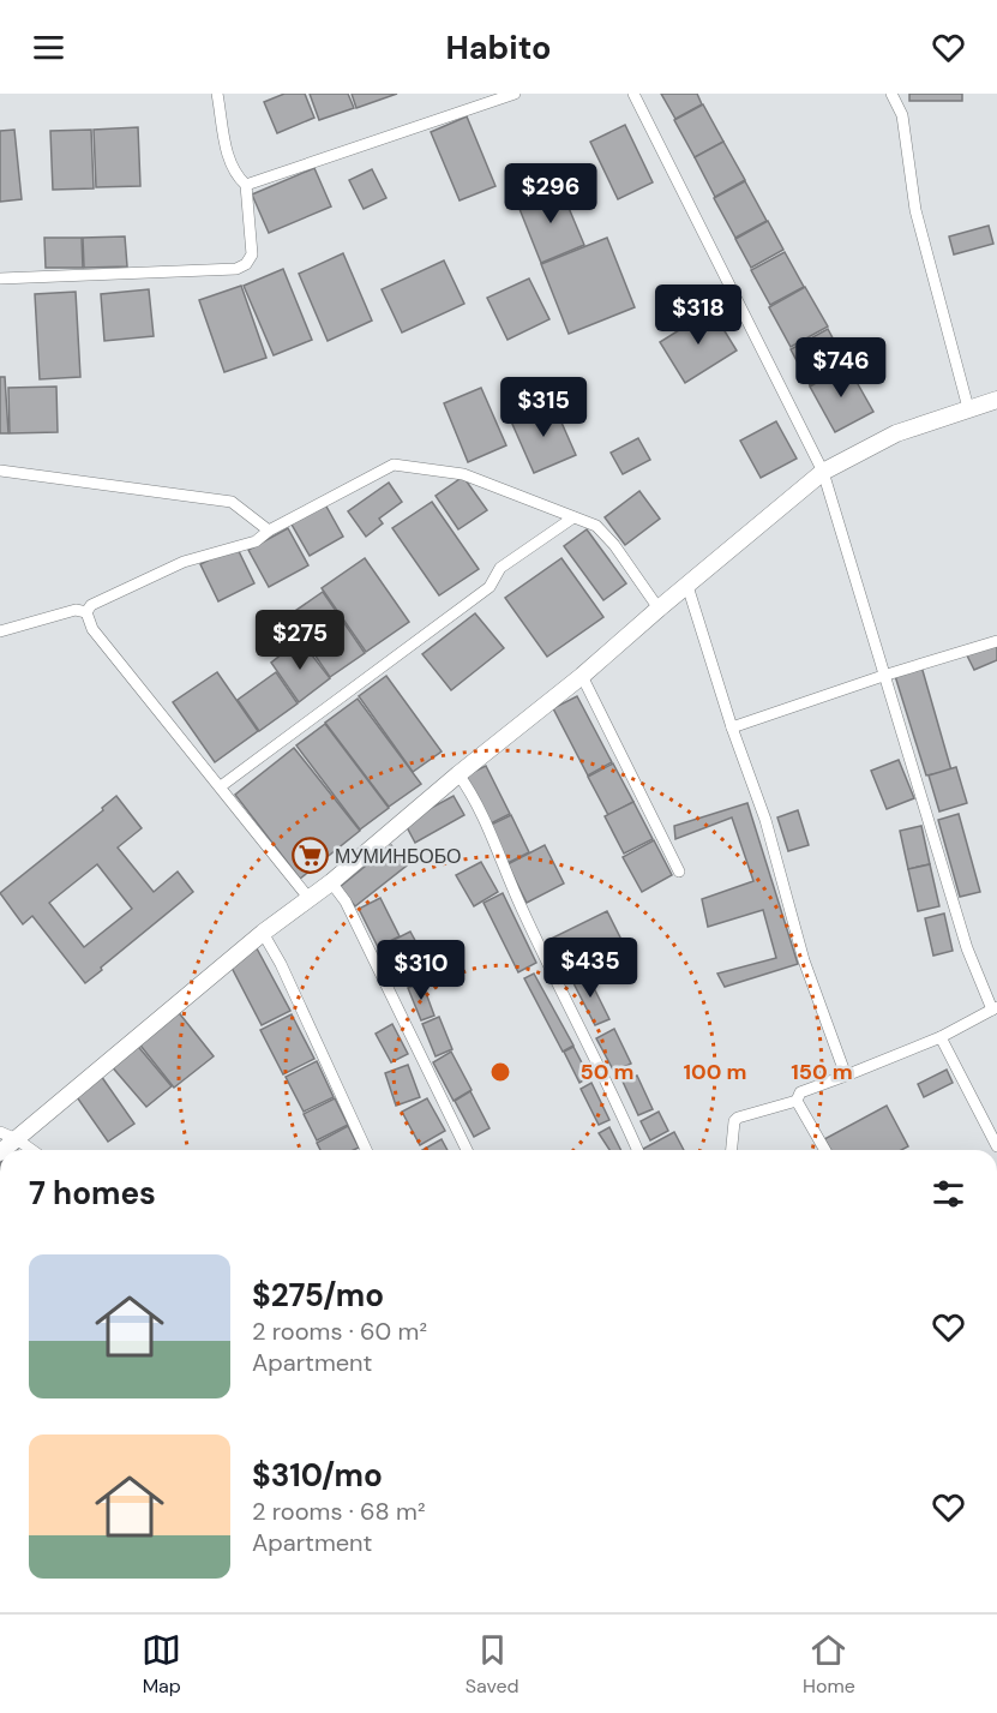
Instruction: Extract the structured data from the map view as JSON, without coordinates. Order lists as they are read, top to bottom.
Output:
{
  "places": {
    "supermarket": ["МУМИНБОБО"]
  },
  "page": {
    "header": "Habito",
    "price": [
      "$296",
      "$318",
      "$746",
      "$315",
      "$275",
      "$435",
      "$310"
    ],
    "heading": "7 homes",
    "list": [
      {
        "name": "$275/mo",
        "note": "2 rooms · 60 m² · Apartment"
      },
      {
        "name": "$310/mo",
        "note": "2 rooms · 68 m² · Apartment"
      }
    ],
    "tabs": ["Map", "Saved", "Home"]
  },
  "rings": ["50 m", "100 m", "150 m"]
}
